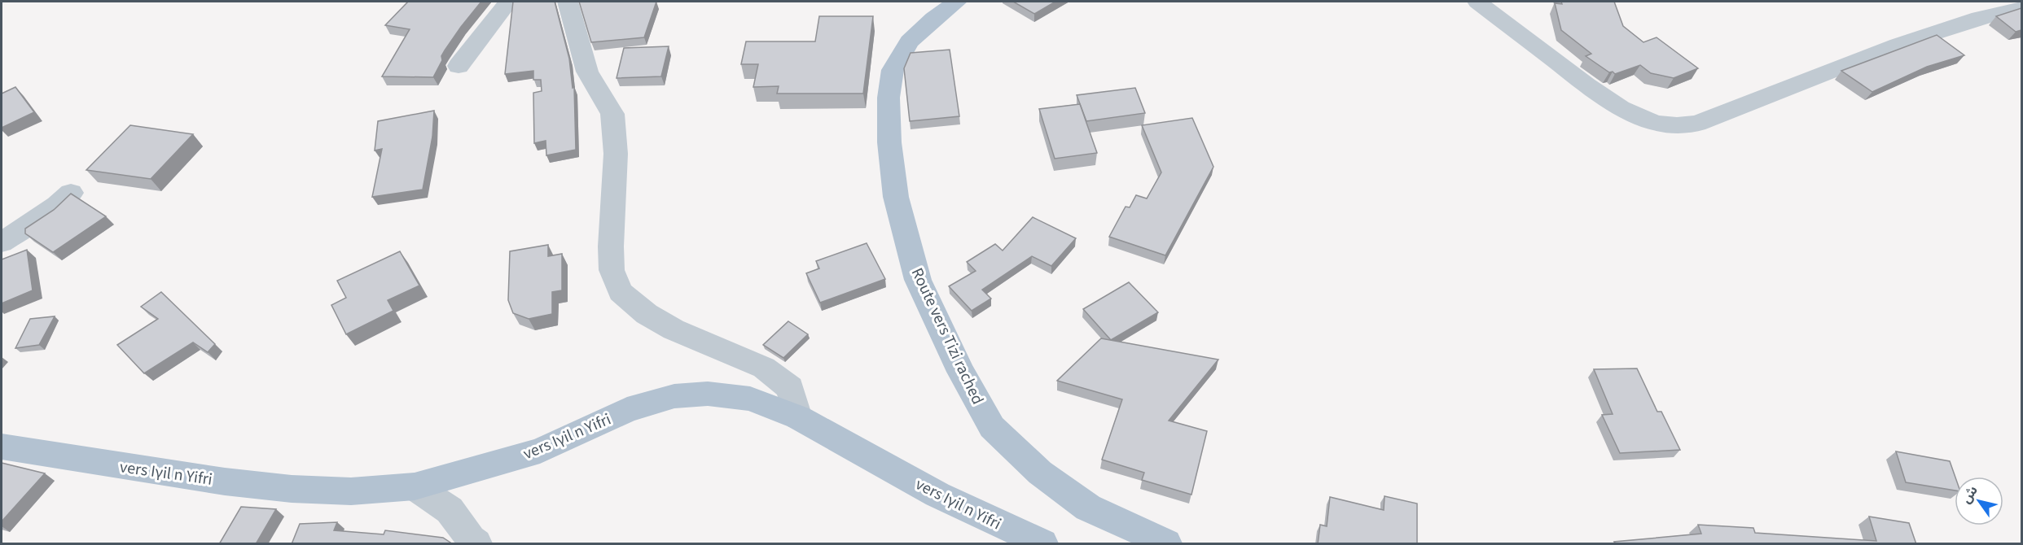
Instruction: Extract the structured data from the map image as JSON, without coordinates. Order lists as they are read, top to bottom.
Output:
{
  "streets": {
    "main road": ["Route vers Tizi rached", "vers Iγil n Yifri"]
  },
  "north": "top left"
}
